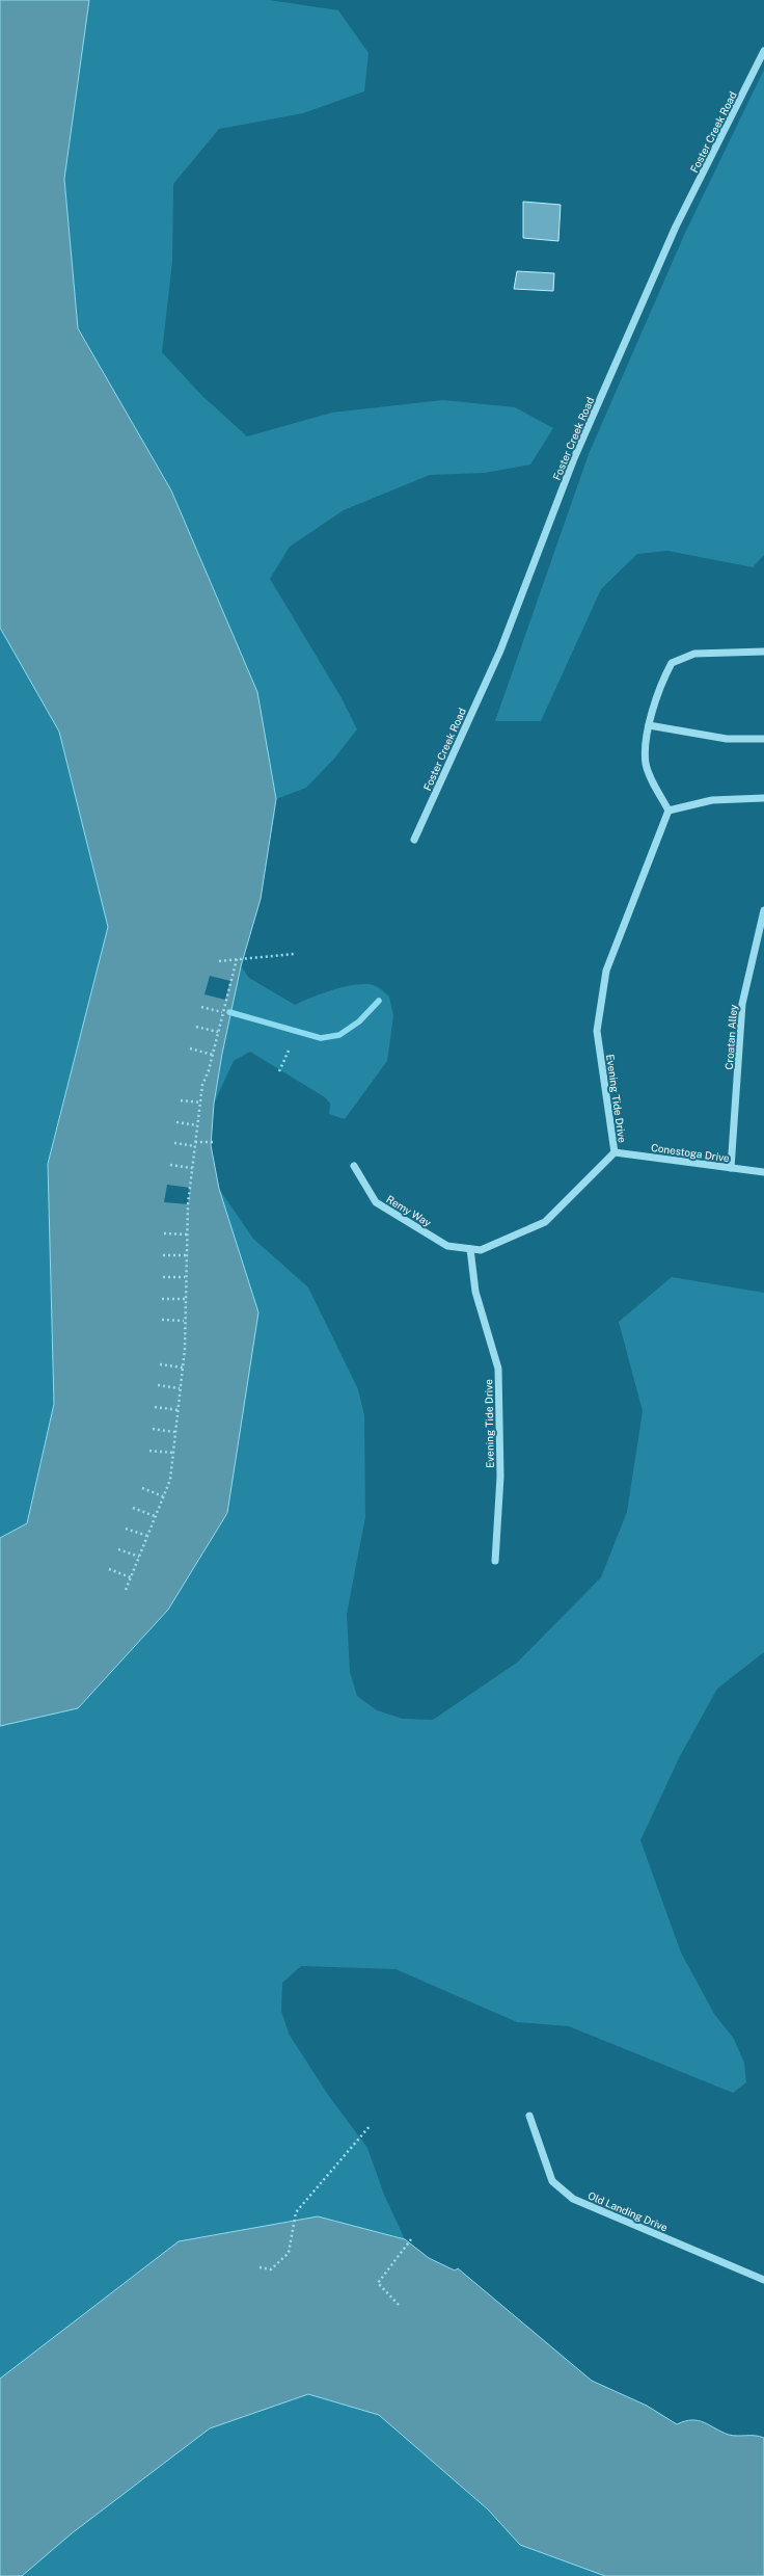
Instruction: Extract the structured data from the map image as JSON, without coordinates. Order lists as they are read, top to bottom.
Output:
{
  "streets": {
    "street": [
      "Foster Creek Road",
      "Croatan Alley",
      "Evening Tide Drive",
      "Conestoga Drive",
      "Remy Way",
      "Old Landing Drive"
    ]
  },
  "crossings": [
    ["Croatan Alley", "Conestoga Drive"],
    ["Evening Tide Drive", "Conestoga Drive"],
    ["Evening Tide Drive", "Remy Way"]
  ]
}
